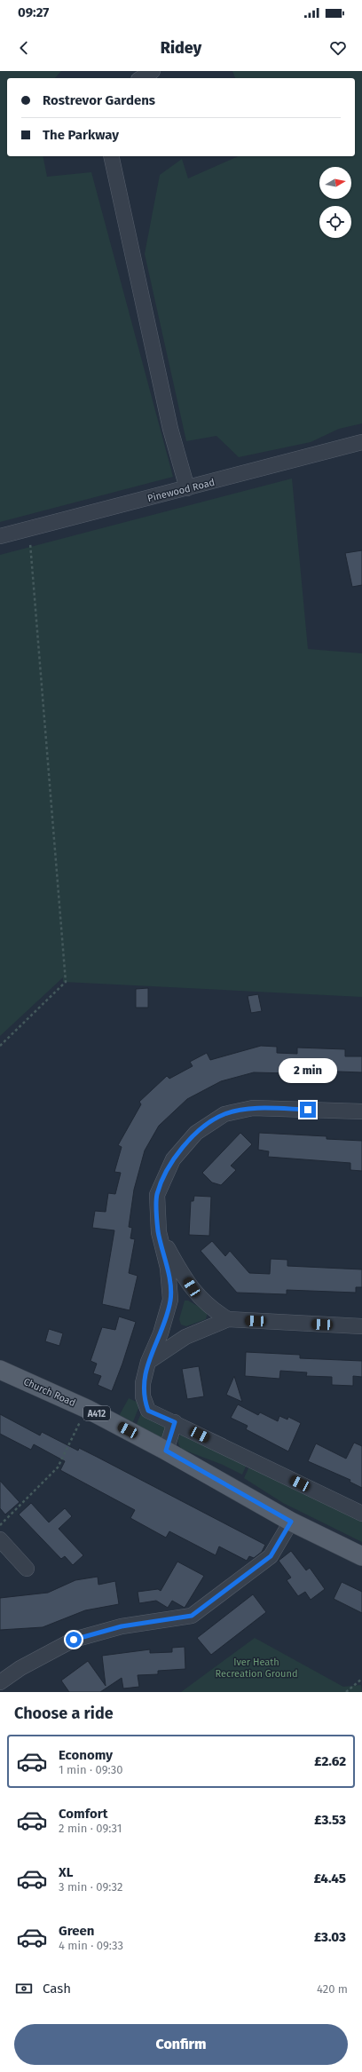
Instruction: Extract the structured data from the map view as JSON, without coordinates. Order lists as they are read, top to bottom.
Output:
{
  "streets": {
    "main road": ["Church Road", "A412"],
    "street": ["Pinewood Road"]
  },
  "parks": ["Iver Heath Recreation Ground"],
  "north": "right",
  "page": {
    "status": "09:27",
    "header": "Ridey",
    "banner": ["Rostrevor Gardens", "The Parkway"],
    "bubble": "2 min",
    "heading": "Choose a ride",
    "list": [
      {
        "name": "Economy",
        "note": "1 min · 09:30",
        "value": "£2.62"
      },
      {
        "name": "Comfort",
        "note": "2 min · 09:31",
        "value": "£3.53"
      },
      {
        "name": "XL",
        "note": "3 min · 09:32",
        "value": "£4.45"
      },
      {
        "name": "Green",
        "note": "4 min · 09:33",
        "value": "£3.03"
      }
    ],
    "pay": ["Cash", "420 m"],
    "buttons": "Confirm"
  }
}
